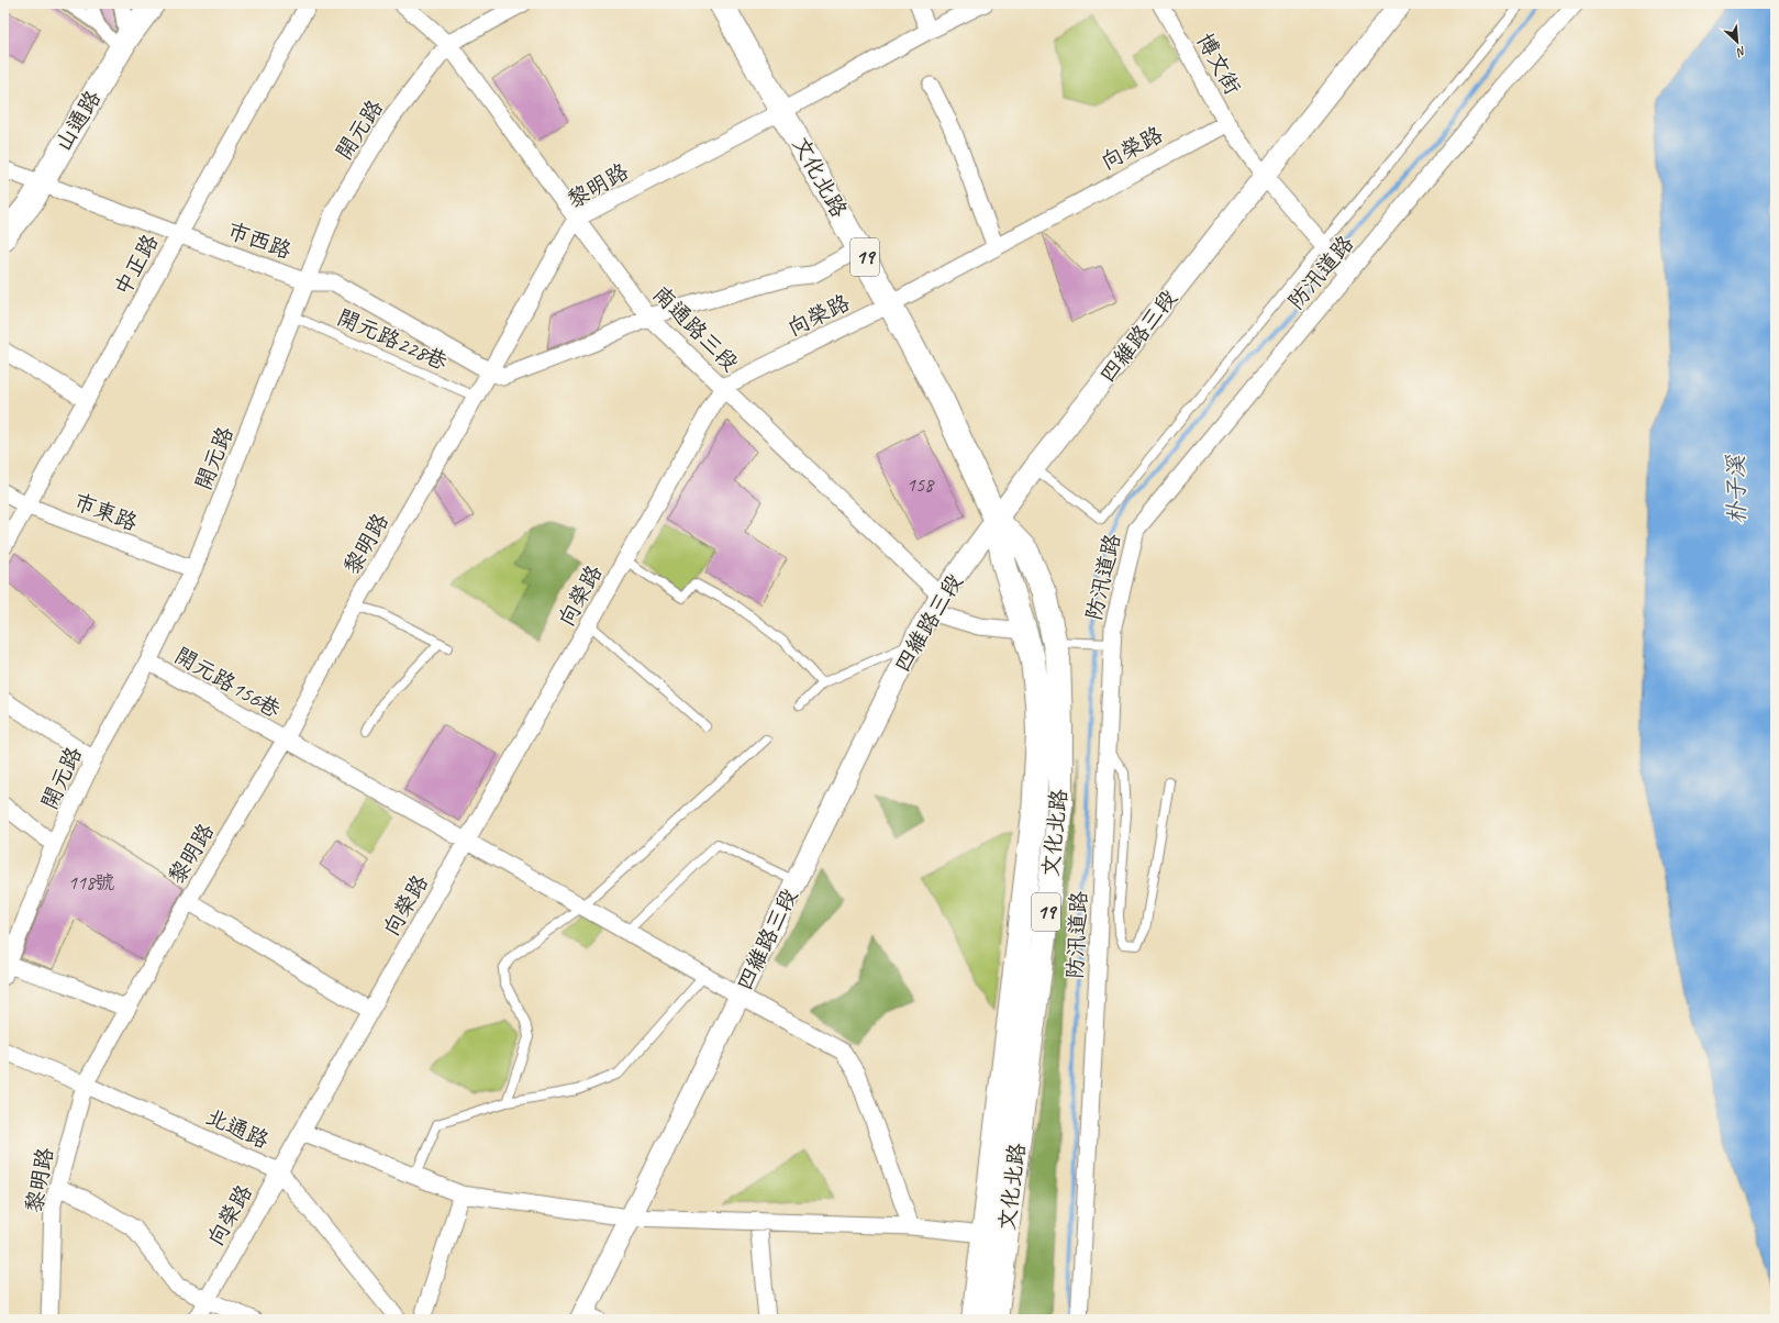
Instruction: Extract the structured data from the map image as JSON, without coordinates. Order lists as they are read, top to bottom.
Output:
{
  "streets": {
    "main road": ["山通路", "文化北路", "19"],
    "street": [
      "博文街",
      "開元路",
      "向榮路",
      "黎明路",
      "市西路",
      "中正路",
      "防汛道路",
      "南通路三段",
      "四維路三段",
      "市東路",
      "開元路156巷",
      "北通路"
    ],
    "lane": ["開元路228巷"]
  },
  "crossings": [
    ["博文街", "向榮路"],
    ["博文街", "防汛道路"],
    ["博文街", "四維路三段"],
    ["山通路", "市西路"],
    ["開元路", "市西路"],
    ["開元路", "南通路三段"],
    ["開元路", "開元路228巷"],
    ["開元路", "市東路"],
    ["開元路", "開元路156巷"],
    ["向榮路", "文化北路"],
    ["向榮路", "南通路三段"],
    ["向榮路", "開元路156巷"],
    ["向榮路", "北通路"],
    ["文化北路", "黎明路"],
    ["文化北路", "四維路三段"],
    ["黎明路", "市西路"],
    ["黎明路", "南通路三段"],
    ["黎明路", "開元路228巷"],
    ["黎明路", "開元路156巷"],
    ["黎明路", "北通路"],
    ["市西路", "中正路"],
    ["中正路", "市東路"],
    ["南通路三段", "四維路三段"],
    ["四維路三段", "開元路156巷"]
  ],
  "water": ["朴子溪"],
  "house_numbers": ["158", "118號"],
  "north": "bottom right"
}
